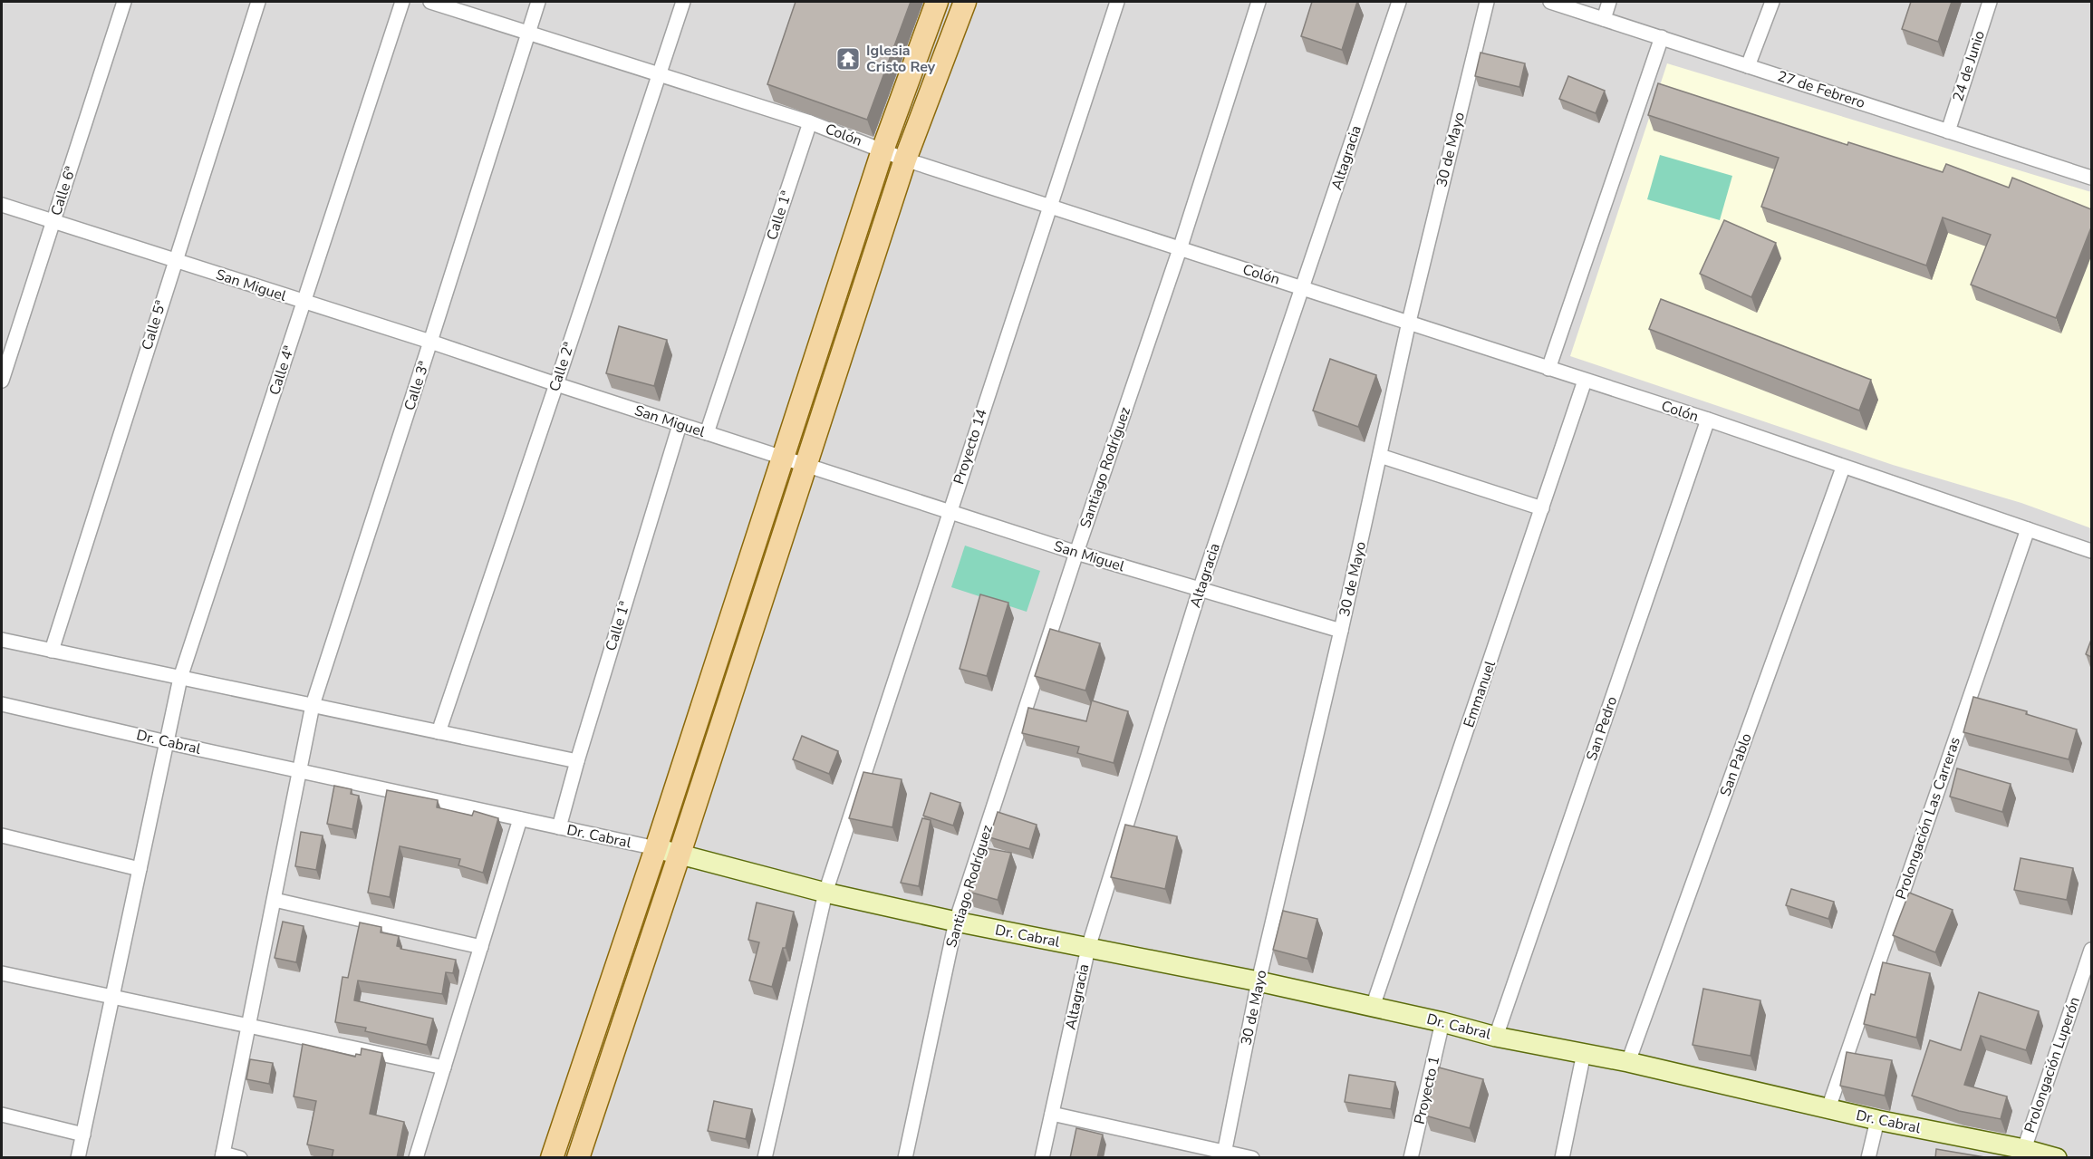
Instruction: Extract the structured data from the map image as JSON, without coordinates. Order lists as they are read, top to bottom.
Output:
{
  "streets": {
    "street": [
      "24 de Junio",
      "27 de Febrero",
      "Colón",
      "30 de Mayo",
      "Altagracia",
      "Calle 6ª",
      "Calle 1ª",
      "San Miguel",
      "Calle 5ª",
      "Calle 2ª",
      "Calle 4ª",
      "Calle 3ª",
      "Proyecto 14",
      "Santiago Rodríguez",
      "Emmanuel",
      "San Pedro",
      "Dr. Cabral",
      "San Pablo",
      "Prolongación Las Carreras",
      "Prolongación Luperón",
      "Proyecto 1"
    ]
  },
  "crossings": [
    ["24 de Junio", "27 de Febrero"],
    ["Colón", "30 de Mayo"],
    ["Colón", "Altagracia"],
    ["Colón", "Calle 1ª"],
    ["Colón", "Calle 2ª"],
    ["Colón", "Calle 3ª"],
    ["Colón", "Proyecto 14"],
    ["Colón", "Santiago Rodríguez"],
    ["Colón", "Emmanuel"],
    ["Colón", "San Pedro"],
    ["Colón", "San Pablo"],
    ["Colón", "Prolongación Las Carreras"],
    ["30 de Mayo", "San Miguel"],
    ["30 de Mayo", "Dr. Cabral"],
    ["Altagracia", "San Miguel"],
    ["Altagracia", "Dr. Cabral"],
    ["Calle 6ª", "San Miguel"],
    ["Calle 1ª", "San Miguel"],
    ["Calle 1ª", "Dr. Cabral"],
    ["San Miguel", "Calle 5ª"],
    ["San Miguel", "Calle 2ª"],
    ["San Miguel", "Calle 4ª"],
    ["San Miguel", "Calle 3ª"],
    ["San Miguel", "Proyecto 14"],
    ["San Miguel", "Santiago Rodríguez"],
    ["Calle 4ª", "Dr. Cabral"],
    ["Calle 3ª", "Dr. Cabral"],
    ["Proyecto 14", "Dr. Cabral"],
    ["Santiago Rodríguez", "Dr. Cabral"],
    ["Emmanuel", "Dr. Cabral"],
    ["San Pedro", "Dr. Cabral"],
    ["Dr. Cabral", "San Pablo"],
    ["Dr. Cabral", "Prolongación Las Carreras"],
    ["Dr. Cabral", "Prolongación Luperón"],
    ["Dr. Cabral", "Proyecto 1"]
  ],
  "places": {
    "temple": ["Iglesia Cristo Rey"]
  }
}
